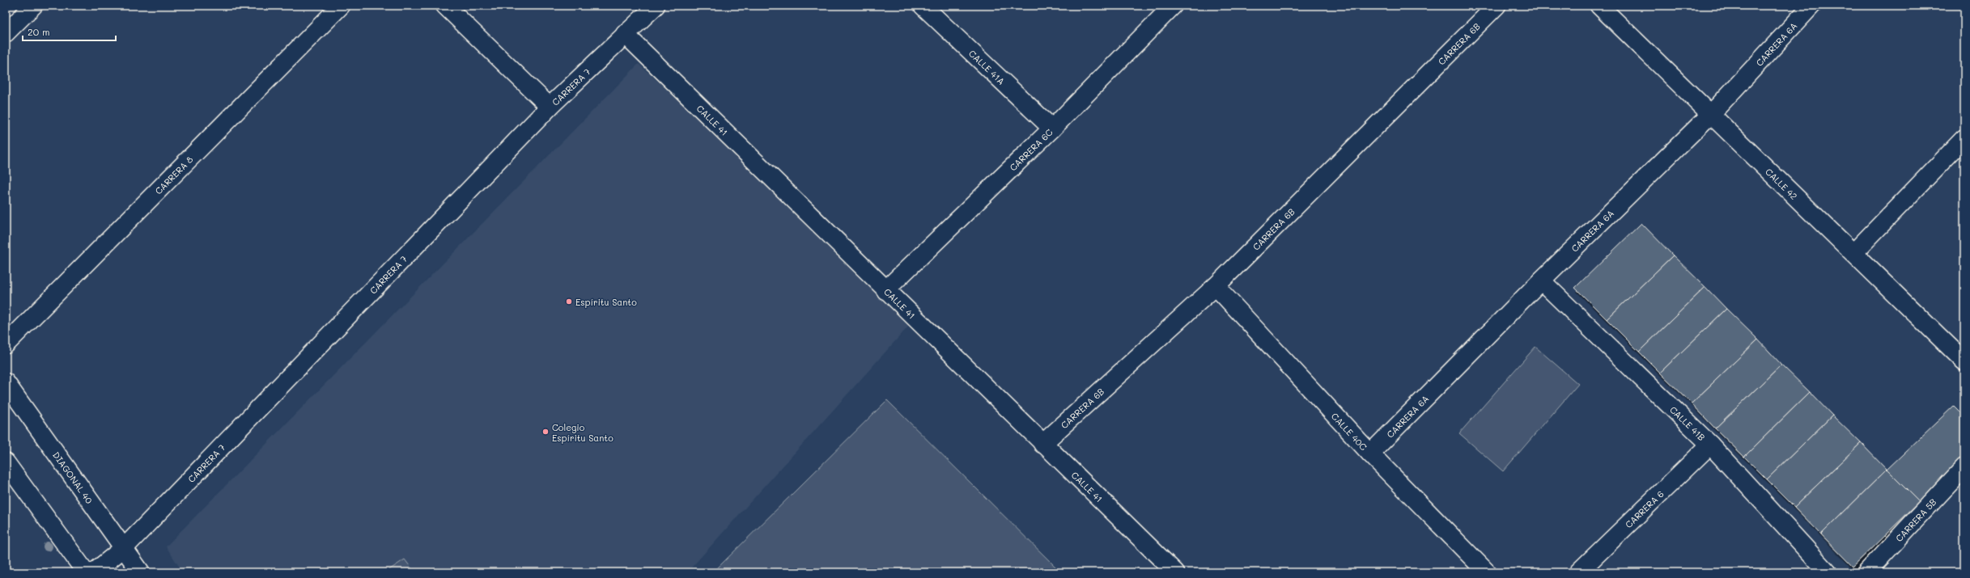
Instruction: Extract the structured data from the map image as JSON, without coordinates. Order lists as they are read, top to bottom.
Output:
{
  "streets": {
    "street": [
      "CARRERA 6B",
      "CARRERA 6A",
      "CALLE 41A",
      "CARRERA 7",
      "CALLE 41",
      "CARRERA 6C",
      "CARRERA 8",
      "CALLE 42",
      "CALLE 41B",
      "CALLE 40C",
      "DIAGONAL 40",
      "CARRERA 6",
      "CARRERA 5B"
    ]
  },
  "crossings": [
    ["CARRERA 6B", "CALLE 41"],
    ["CARRERA 6B", "CALLE 40C"],
    ["CARRERA 6A", "CALLE 42"],
    ["CARRERA 6A", "CALLE 41B"],
    ["CARRERA 6A", "CALLE 40C"],
    ["CALLE 41A", "CARRERA 6C"],
    ["CARRERA 7", "CALLE 41"],
    ["CARRERA 7", "DIAGONAL 40"],
    ["CALLE 41", "CARRERA 6C"],
    ["CALLE 41B", "CARRERA 6"]
  ],
  "places": ["Espíritu Santo", "Colegio Espíritu Santo"],
  "scale_bar": "20 m"
}
